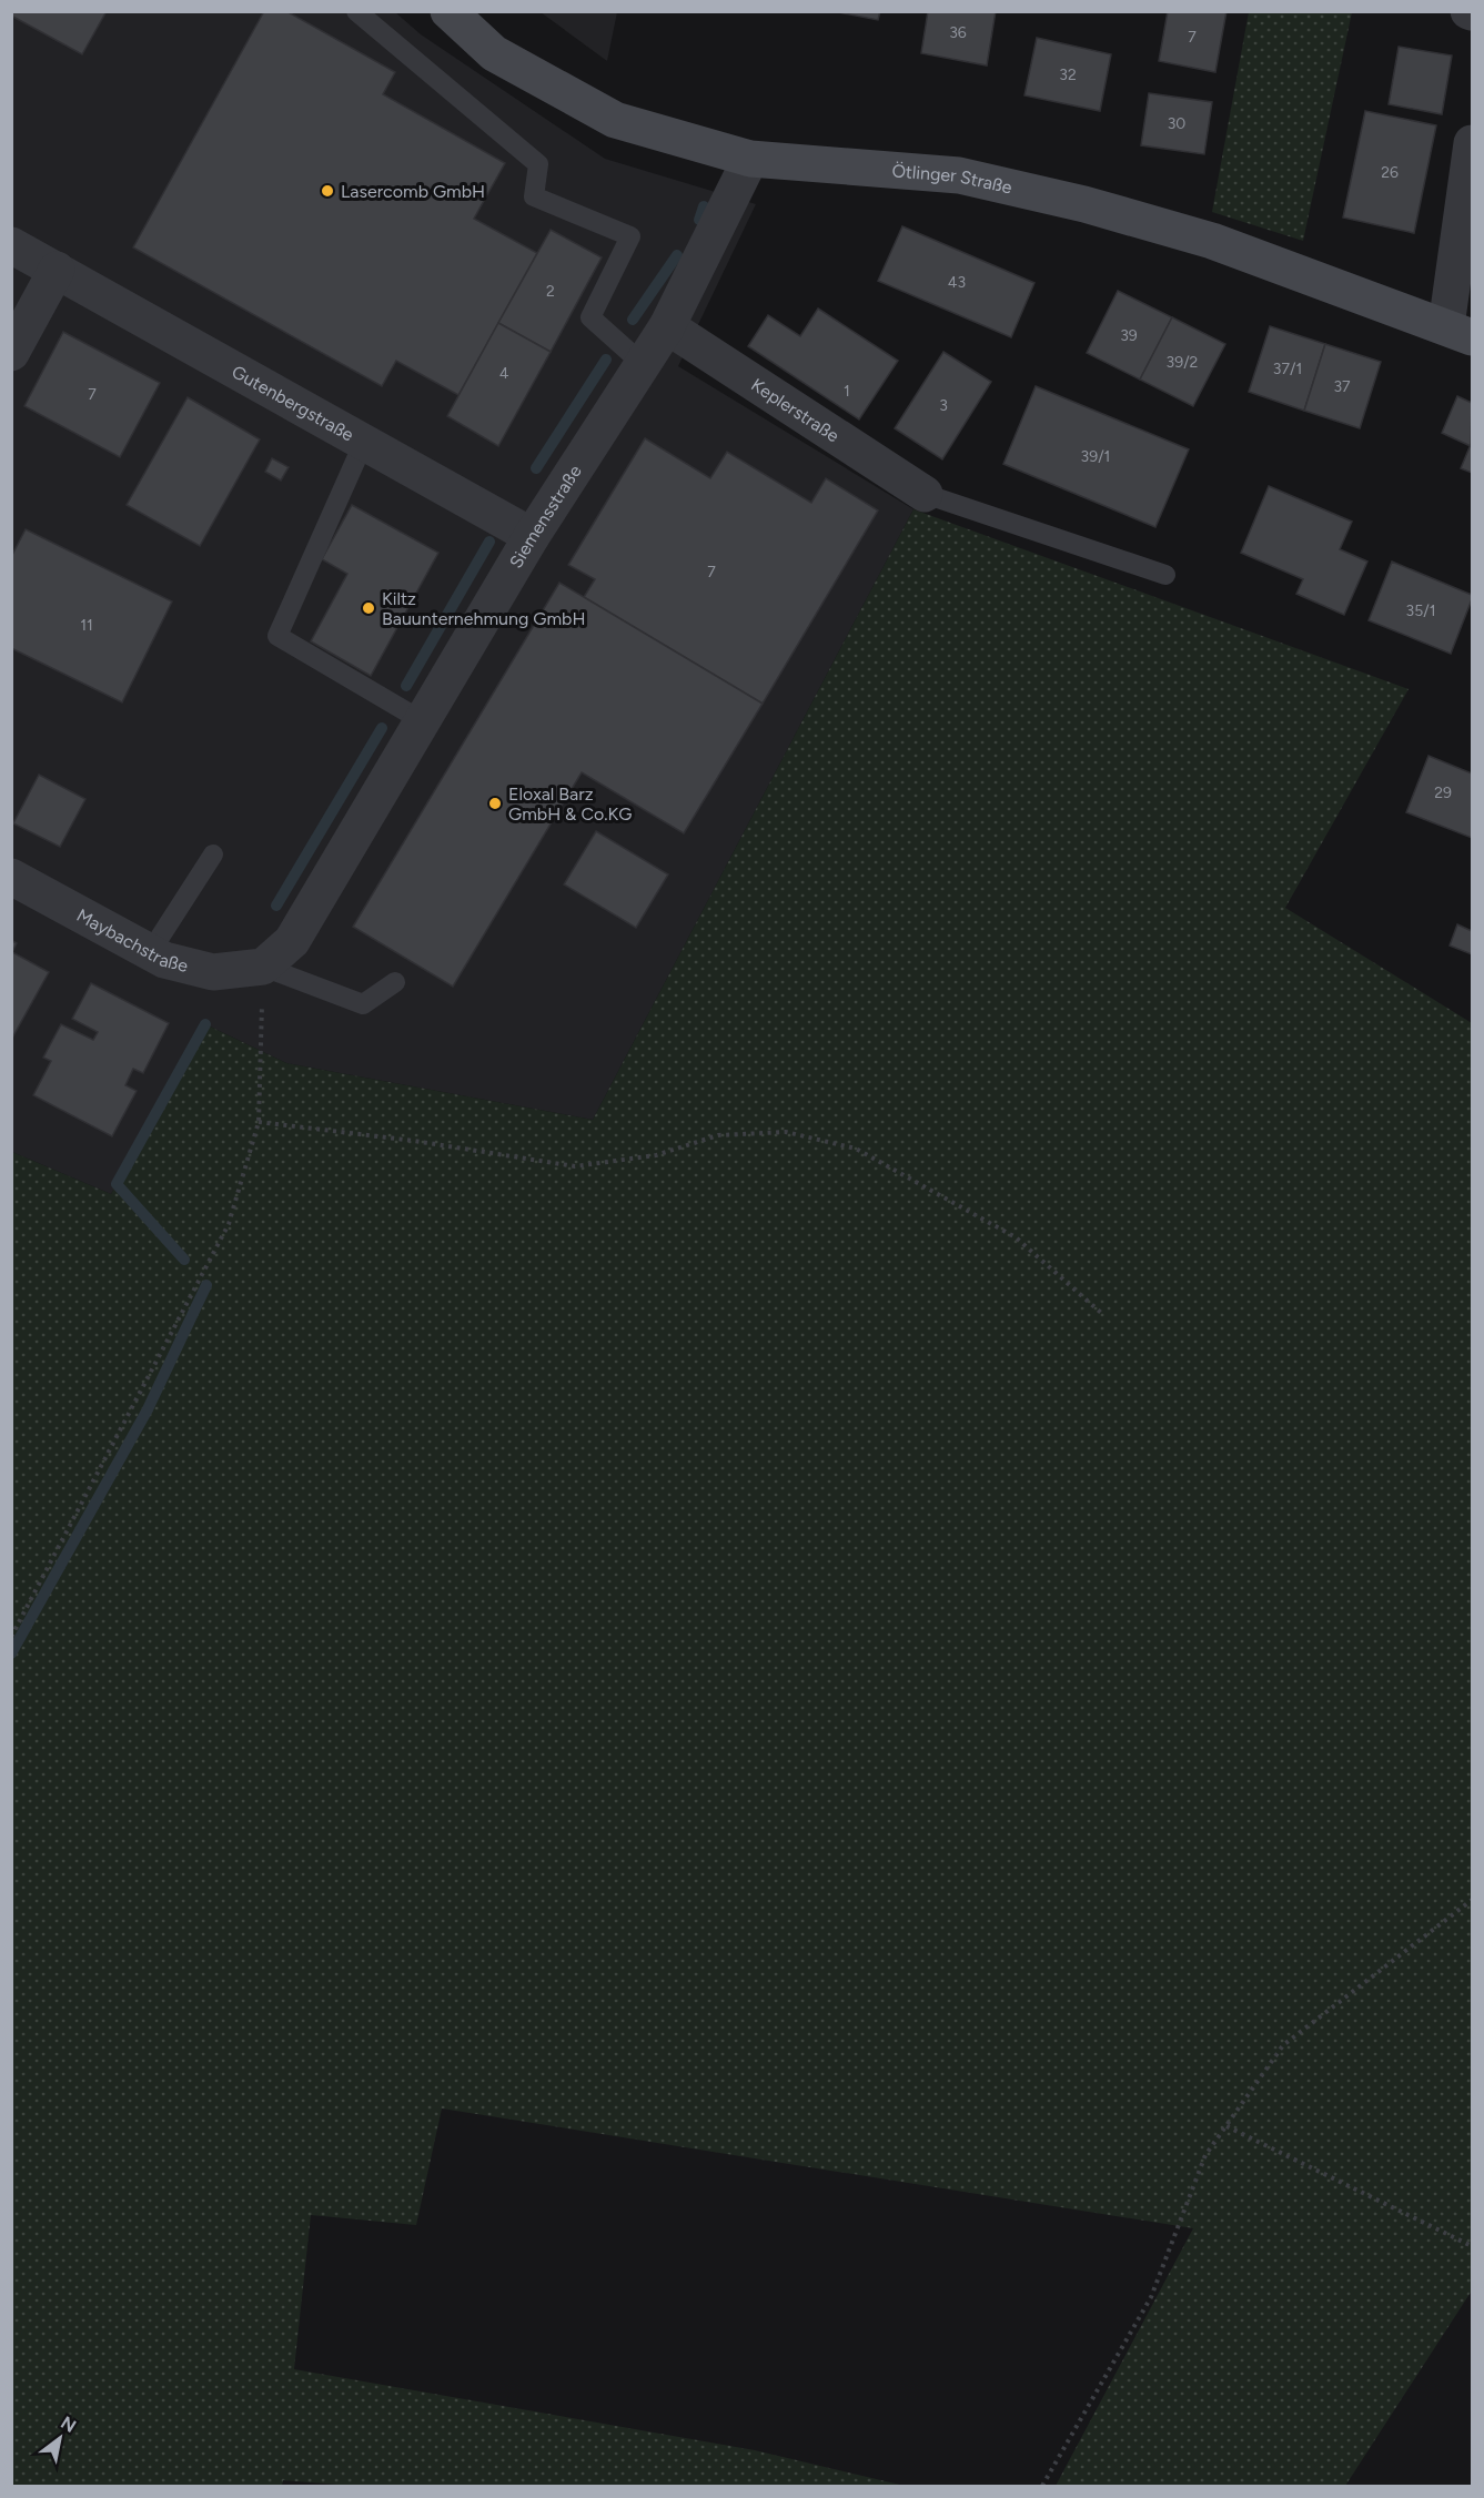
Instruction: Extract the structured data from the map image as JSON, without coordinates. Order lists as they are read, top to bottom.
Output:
{
  "streets": {
    "street": [
      "Ötlinger Straße",
      "Gutenbergstraße",
      "Keplerstraße",
      "Siemensstraße",
      "Maybachstraße"
    ]
  },
  "crossings": [
    ["Ötlinger Straße", "Siemensstraße"],
    ["Gutenbergstraße", "Siemensstraße"],
    ["Keplerstraße", "Siemensstraße"],
    ["Siemensstraße", "Maybachstraße"]
  ],
  "places": ["Lasercomb GmbH", "Kiltz Bauunternehmung GmbH", "Eloxal Barz GmbH & Co.KG"],
  "house_numbers": [
    "36",
    "7",
    "32",
    "30",
    "26",
    "43",
    "2",
    "39",
    "39/2",
    "37/1",
    "4",
    "37",
    "1",
    "7",
    "3",
    "39/1",
    "7",
    "35/1",
    "11",
    "29"
  ],
  "north": "top right"
}
